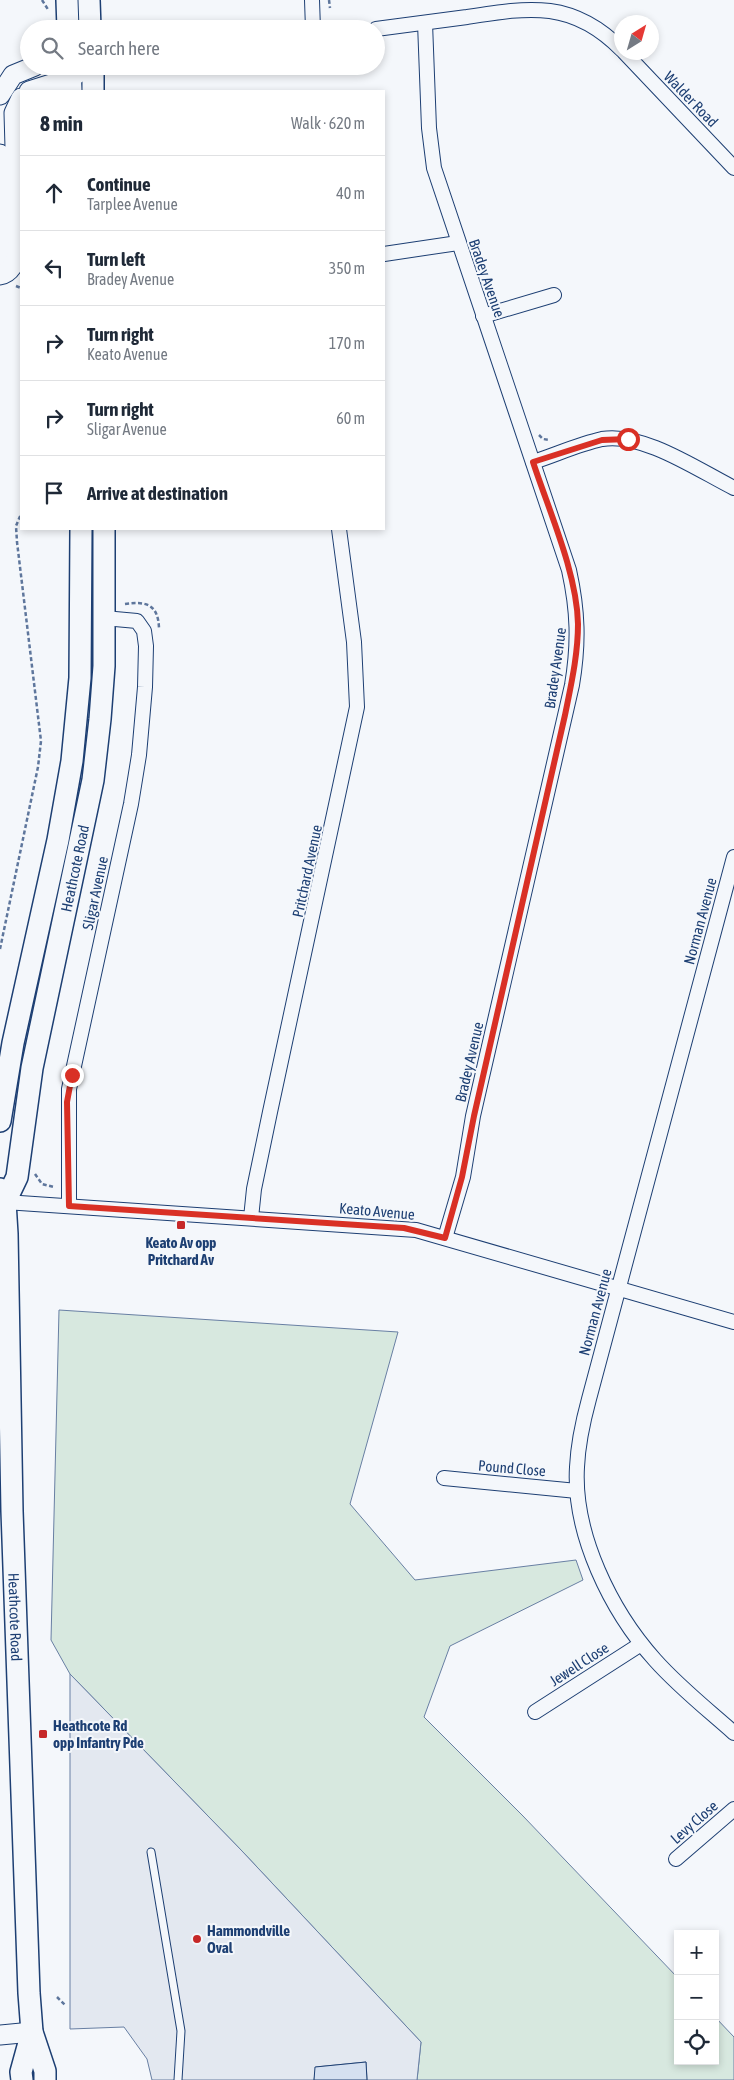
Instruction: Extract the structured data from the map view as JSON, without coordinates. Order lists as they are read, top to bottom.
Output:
{
  "streets": {
    "main road": ["Heathcote Road"],
    "street": [
      "Walder Road",
      "Bradey Avenue",
      "Pritchard Avenue",
      "Sligar Avenue",
      "Norman Avenue",
      "Keato Avenue",
      "Pound Close",
      "Jewell Close",
      "Levy Close"
    ]
  },
  "crossings": [
    ["Walder Road", "Bradey Avenue"],
    ["Bradey Avenue", "Keato Avenue"],
    ["Heathcote Road", "Sligar Avenue"],
    ["Heathcote Road", "Keato Avenue"],
    ["Pritchard Avenue", "Keato Avenue"],
    ["Sligar Avenue", "Keato Avenue"],
    ["Norman Avenue", "Keato Avenue"],
    ["Norman Avenue", "Pound Close"],
    ["Norman Avenue", "Jewell Close"]
  ],
  "places": {
    "transit": ["Keato Av opp Pritchard Av", "Heathcote Rd opp Infantry Pde"],
    "other": ["Hammondville Oval"]
  },
  "north": "top right",
  "page": {
    "search": "Search here",
    "heading": ["8 min", "Walk · 620 m"],
    "list": [
      ["Continue", "Tarplee Avenue", "40 m"],
      ["Turn left", "Bradey Avenue", "350 m"],
      ["Turn right", "Keato Avenue", "170 m"],
      ["Turn right", "Sligar Avenue", "60 m"],
      "Arrive at destination"
    ],
    "map_buttons": ["+", "−"]
  }
}
